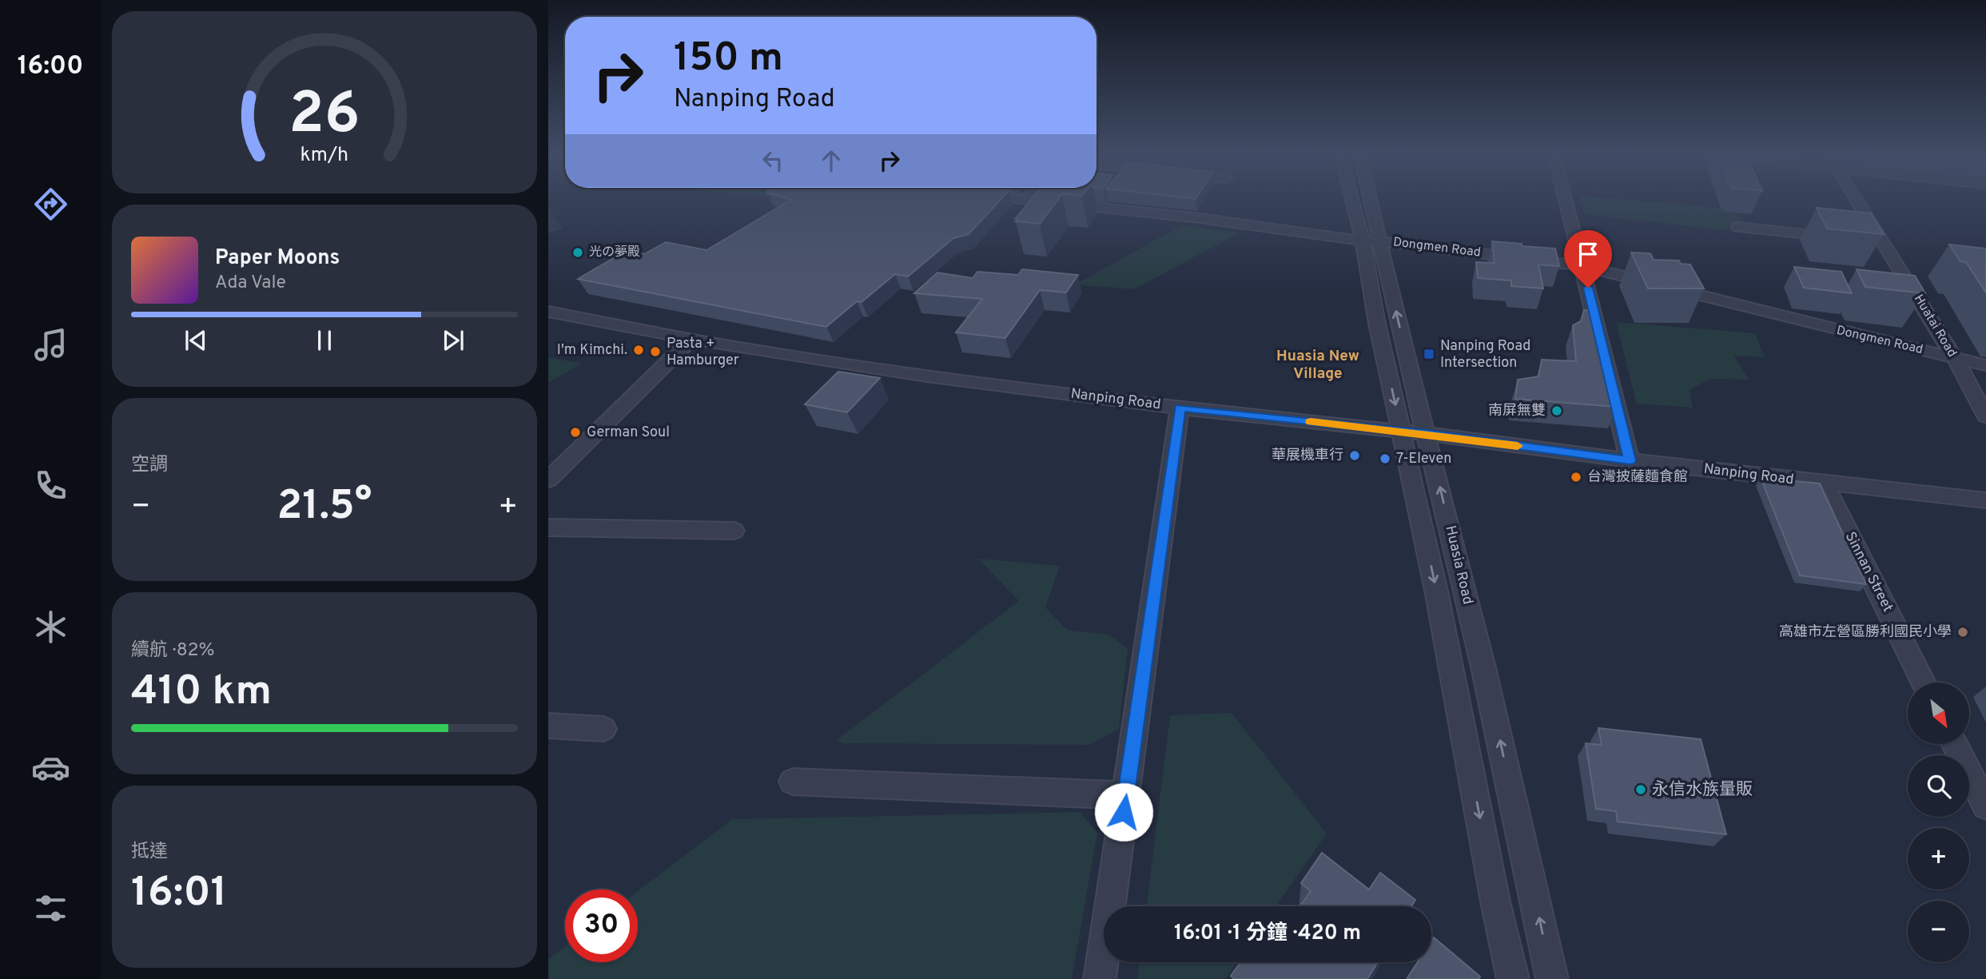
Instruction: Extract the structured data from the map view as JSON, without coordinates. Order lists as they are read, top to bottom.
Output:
{
  "streets": {
    "street": [
      "Dongmen Road",
      "Huatai Road",
      "Nanping Road",
      "Huasia Road",
      "Sinnan Street"
    ]
  },
  "crossings": [
    ["Dongmen Road", "Huatai Road"],
    ["Dongmen Road", "Huasia Road"],
    ["Nanping Road", "Huasia Road"],
    ["Nanping Road", "Sinnan Street"]
  ],
  "districts": ["Huasia New Village"],
  "places": {
    "other": [
      "光の夢殿",
      "I'm Kimchi.",
      "Pasta + Hamburger",
      "南屏無雙",
      "German Soul",
      "華展機車行",
      "7-Eleven",
      "台灣披薩麵食館",
      "高雄市左營區勝利國民小學",
      "永信水族量販"
    ],
    "transit": ["Nanping Road Intersection"]
  },
  "north": "bottom right",
  "page": {
    "tabs": "16:00",
    "turn": ["150 m", "Nanping Road"],
    "song": ["Paper Moons", "Ada Vale"],
    "tile": [
      "空調",
      ["續航 · 82%", "410 km"],
      ["抵達", "16:01"]
    ],
    "heat": ["−", "21.5°", "+"],
    "map_buttons": ["+", "−"],
    "limit": "30",
    "trip": "16:01 · 1 分鐘 · 420 m",
    "gauge": ["26", "km/h"]
  }
}
